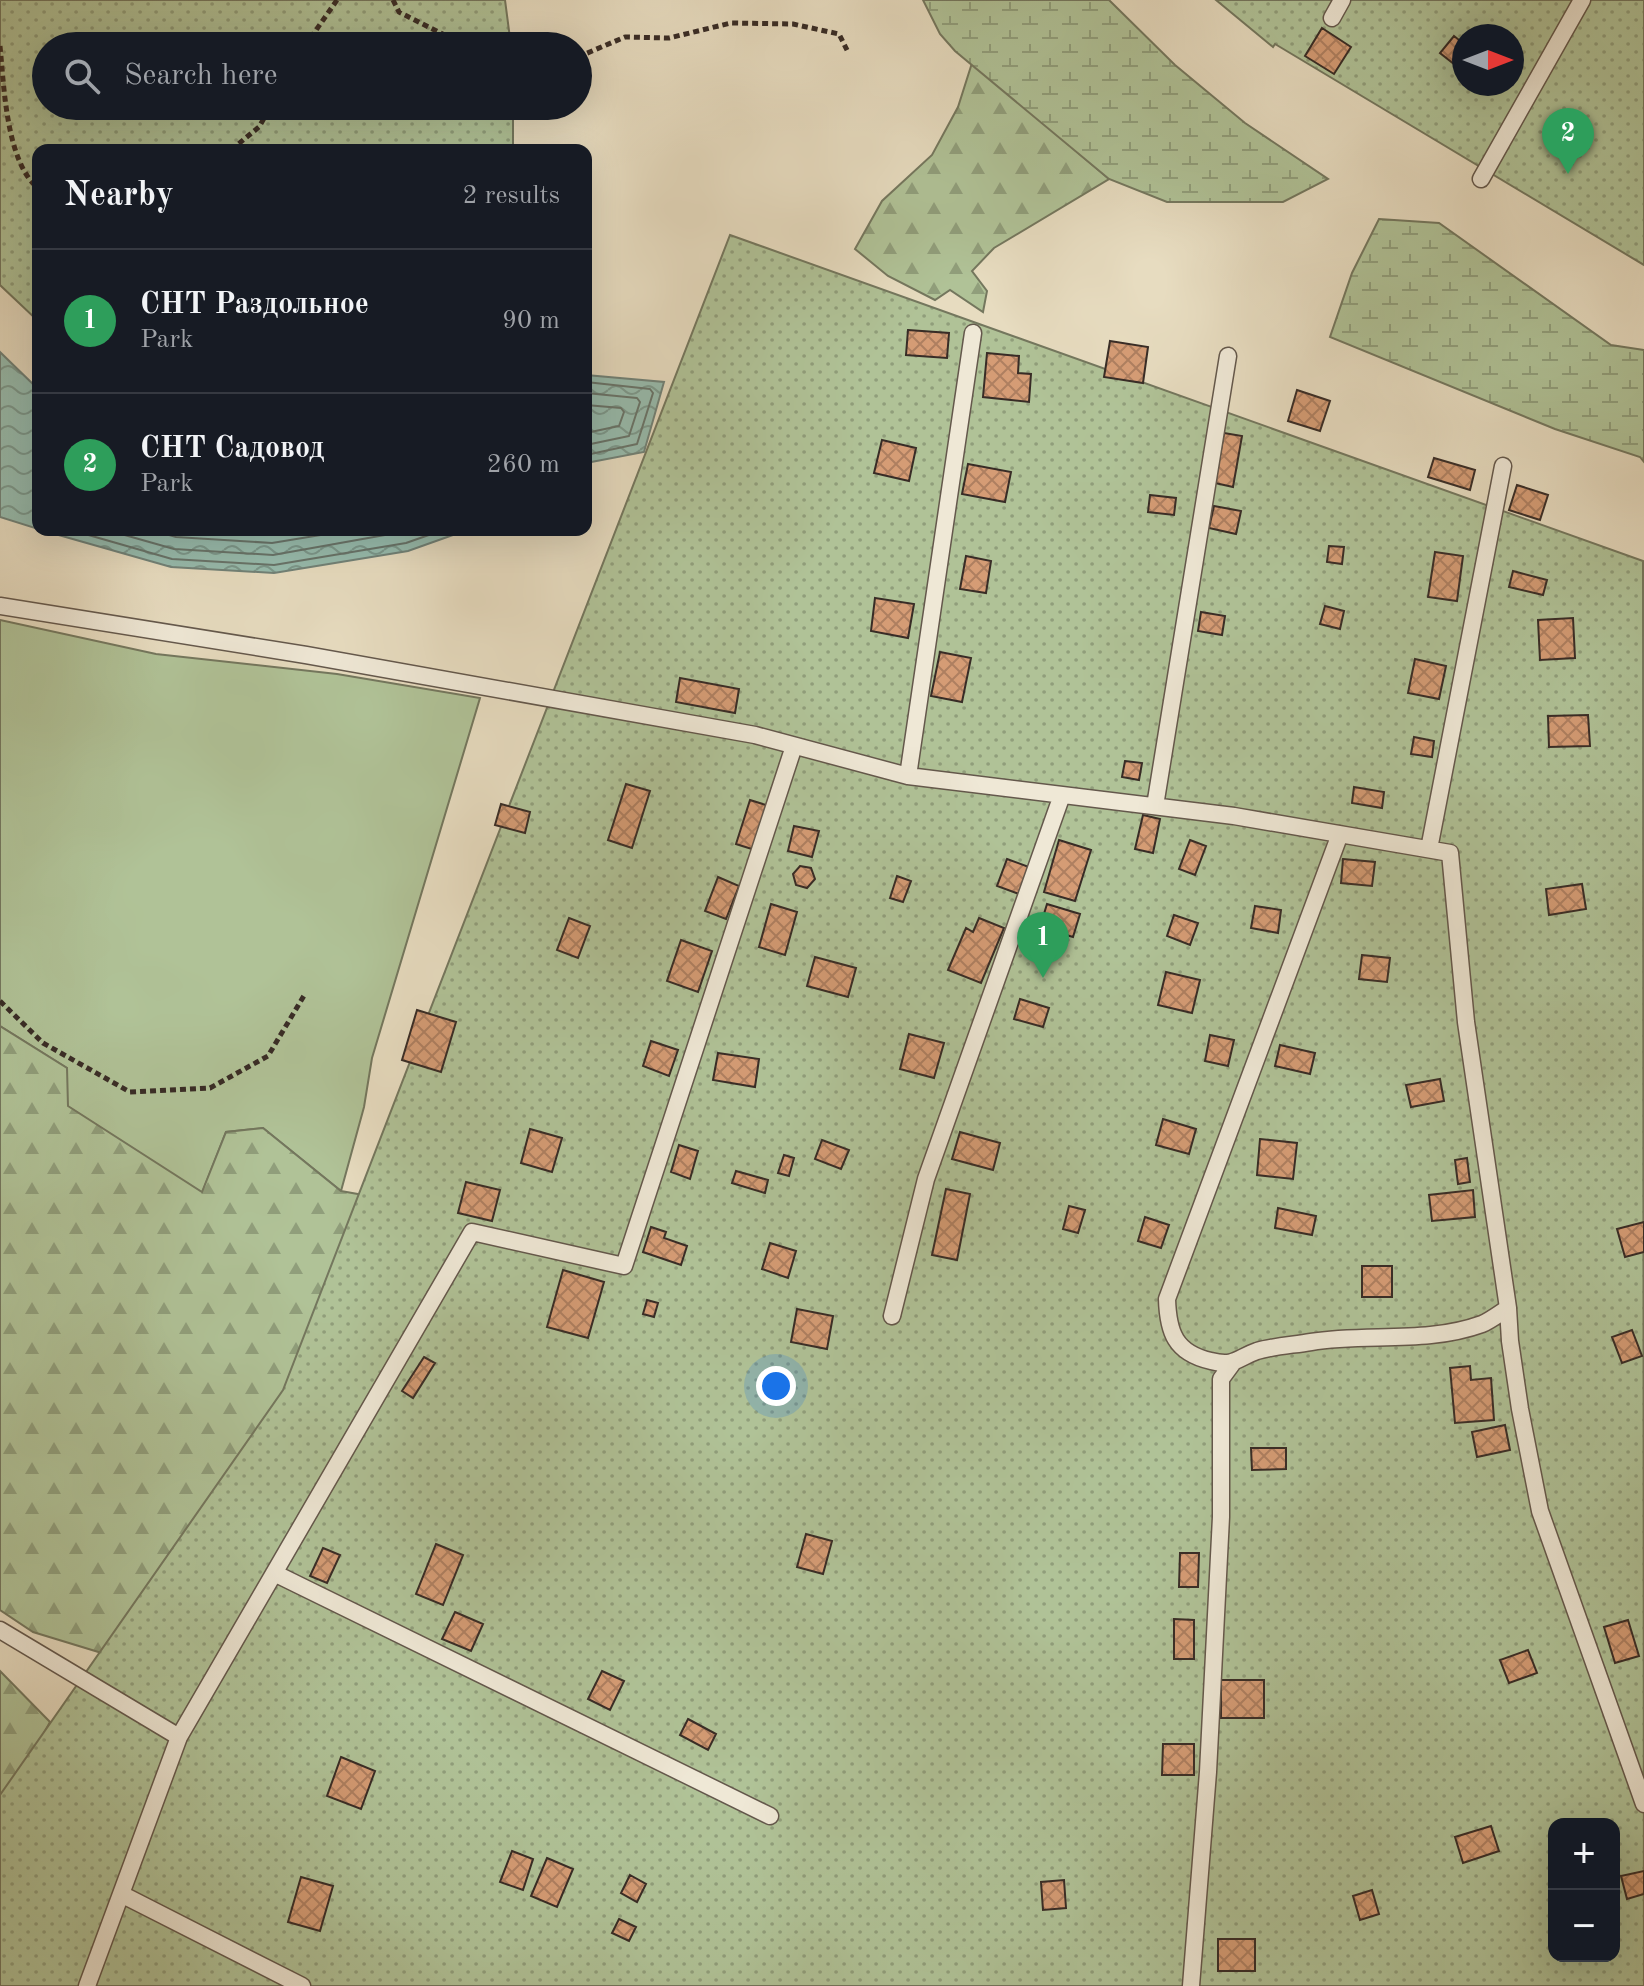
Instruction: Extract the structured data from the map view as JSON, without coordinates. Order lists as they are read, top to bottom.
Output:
{
  "north": "right",
  "page": {
    "search": "Search here",
    "pins": ["2", "1"],
    "heading": ["Nearby", "2 results"],
    "list": [
      {
        "mark": "1",
        "name": "СНТ Раздольное",
        "note": "Park",
        "value": "90 m"
      },
      {
        "mark": "2",
        "name": "СНТ Садовод",
        "note": "Park",
        "value": "260 m"
      }
    ],
    "map_buttons": ["+", "−"]
  }
}
